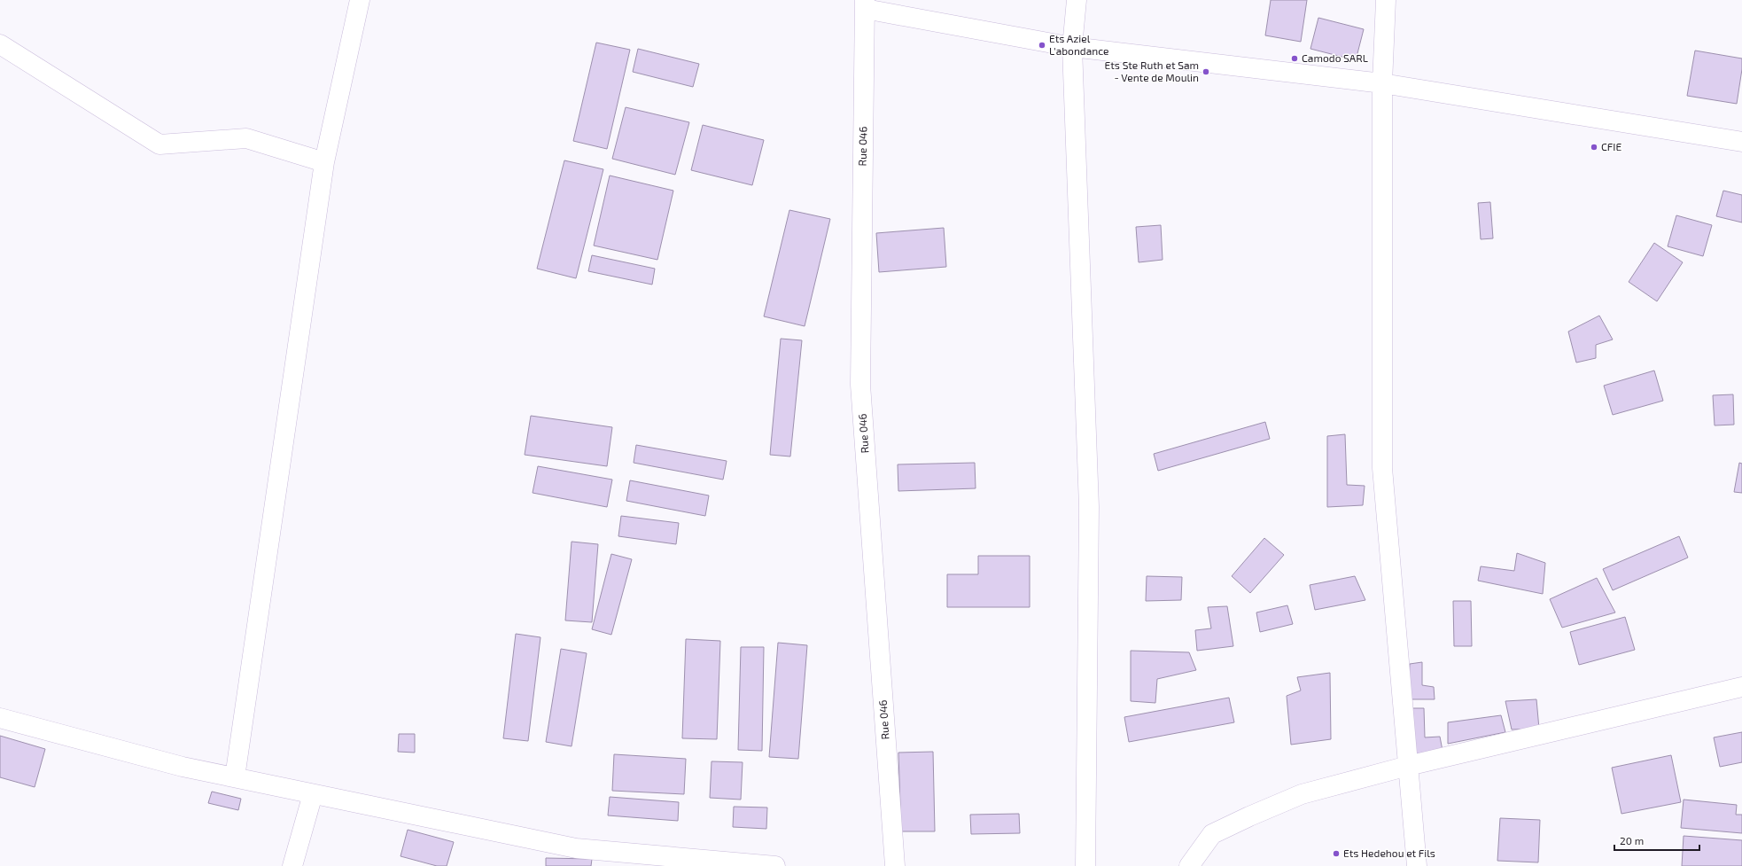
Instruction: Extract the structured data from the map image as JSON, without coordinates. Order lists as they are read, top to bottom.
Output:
{
  "streets": {
    "street": ["Rue 046"]
  },
  "places": [
    "Ets Aziel L'abondance",
    "Camodo SARL",
    "Ets Ste Ruth et Sam - Vente de Moulin",
    "CFIE",
    "Ets Hedehou et Fils"
  ],
  "scale_bar": "20 m"
}
